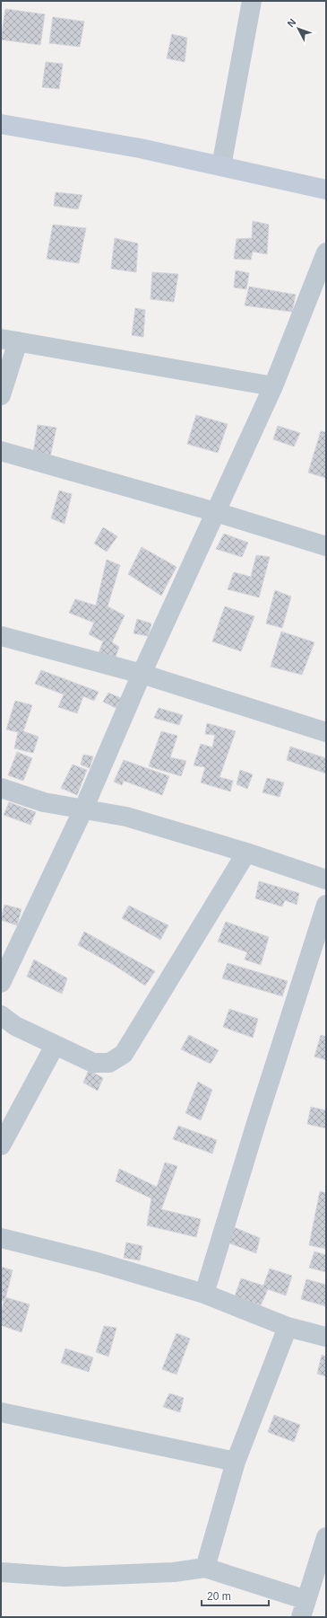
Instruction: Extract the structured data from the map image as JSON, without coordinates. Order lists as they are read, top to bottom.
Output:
{
  "scale_bar": "20 m",
  "north": "top left"
}
